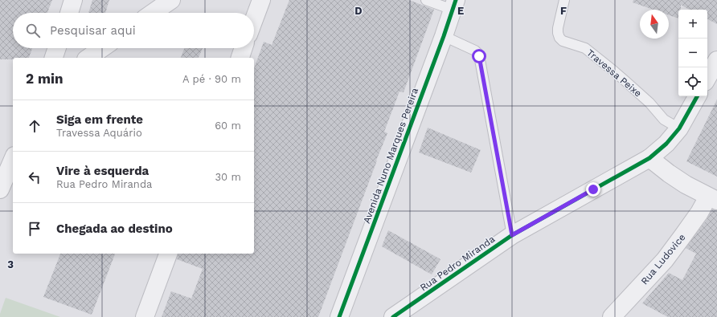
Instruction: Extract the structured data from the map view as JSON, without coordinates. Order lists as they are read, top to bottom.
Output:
{
  "streets": {
    "street": ["Avenida Nuno Marques Pereira", "Rua Ludovice", "Rua Pedro Miranda"],
    "lane": ["Travessa Peixe"]
  },
  "crossings": [
    ["Travessa Peixe", "Rua Pedro Miranda"]
  ],
  "north": "top",
  "page": {
    "map_buttons": ["+", "−"],
    "search": "Pesquisar aqui",
    "heading": ["2 min", "A pé · 90 m"],
    "list": [
      ["Siga em frente", "Travessa Aquário", "60 m"],
      ["Vire à esquerda", "Rua Pedro Miranda", "30 m"],
      "Chegada ao destino"
    ]
  },
  "grid": {
    "columns": ["D", "E", "F"],
    "rows": ["3"]
  }
}
